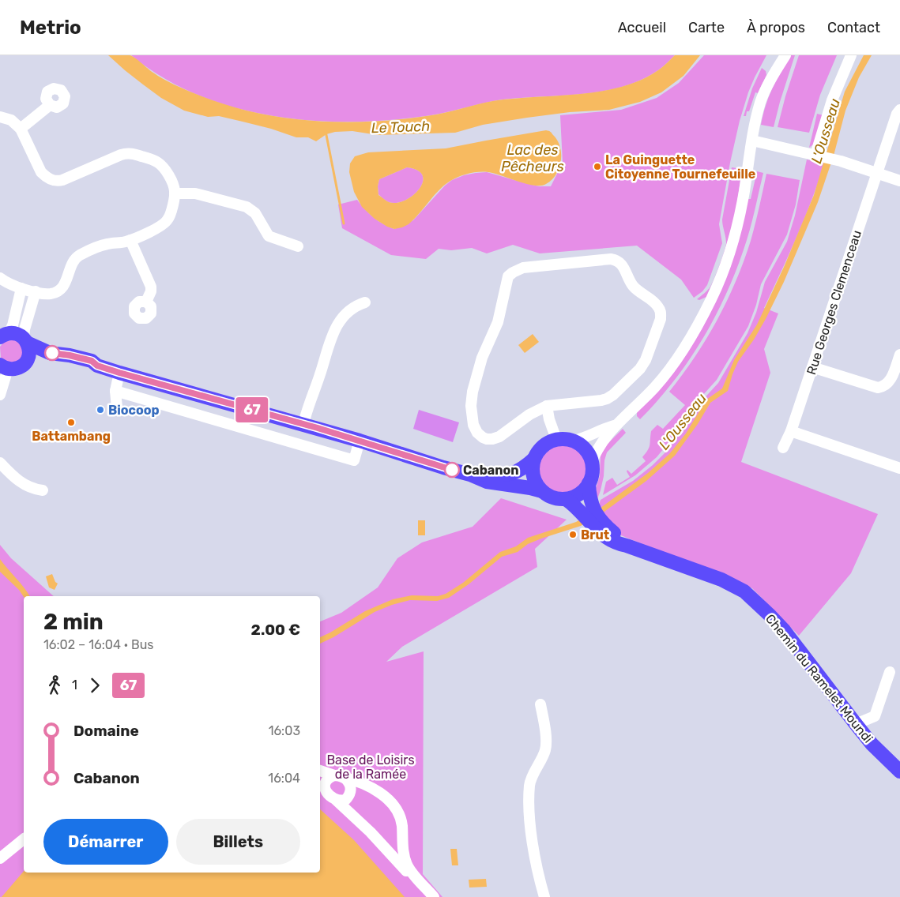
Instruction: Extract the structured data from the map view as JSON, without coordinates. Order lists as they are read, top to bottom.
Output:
{
  "streets": {
    "main road": ["Chemin du Ramelet Moundi"],
    "street": ["Rue Georges Clemenceau"]
  },
  "water": ["Le Touch", "L'Ousseau", "Lac des Pêcheurs"],
  "parks": ["Base de Loisirs de la Ramée"],
  "places": [
    "La Guinguette Citoyenne Tournefeuille",
    "Biocoop",
    "Battambang",
    "Cabanon",
    "Brut"
  ],
  "lines": ["bus line 67"],
  "page": {
    "header": "Metrio",
    "nav": [
      "Accueil",
      "Carte",
      "À propos",
      "Contact"
    ],
    "on_map": "67",
    "heading": ["2 min", "16:02 – 16:04 · Bus", "2.00 €"],
    "legs": ["1", "67"],
    "list": [
      {
        "name": "Domaine",
        "value": "16:03"
      },
      {
        "name": "Cabanon",
        "value": "16:04"
      }
    ],
    "buttons": ["Démarrer", "Billets"]
  }
}
